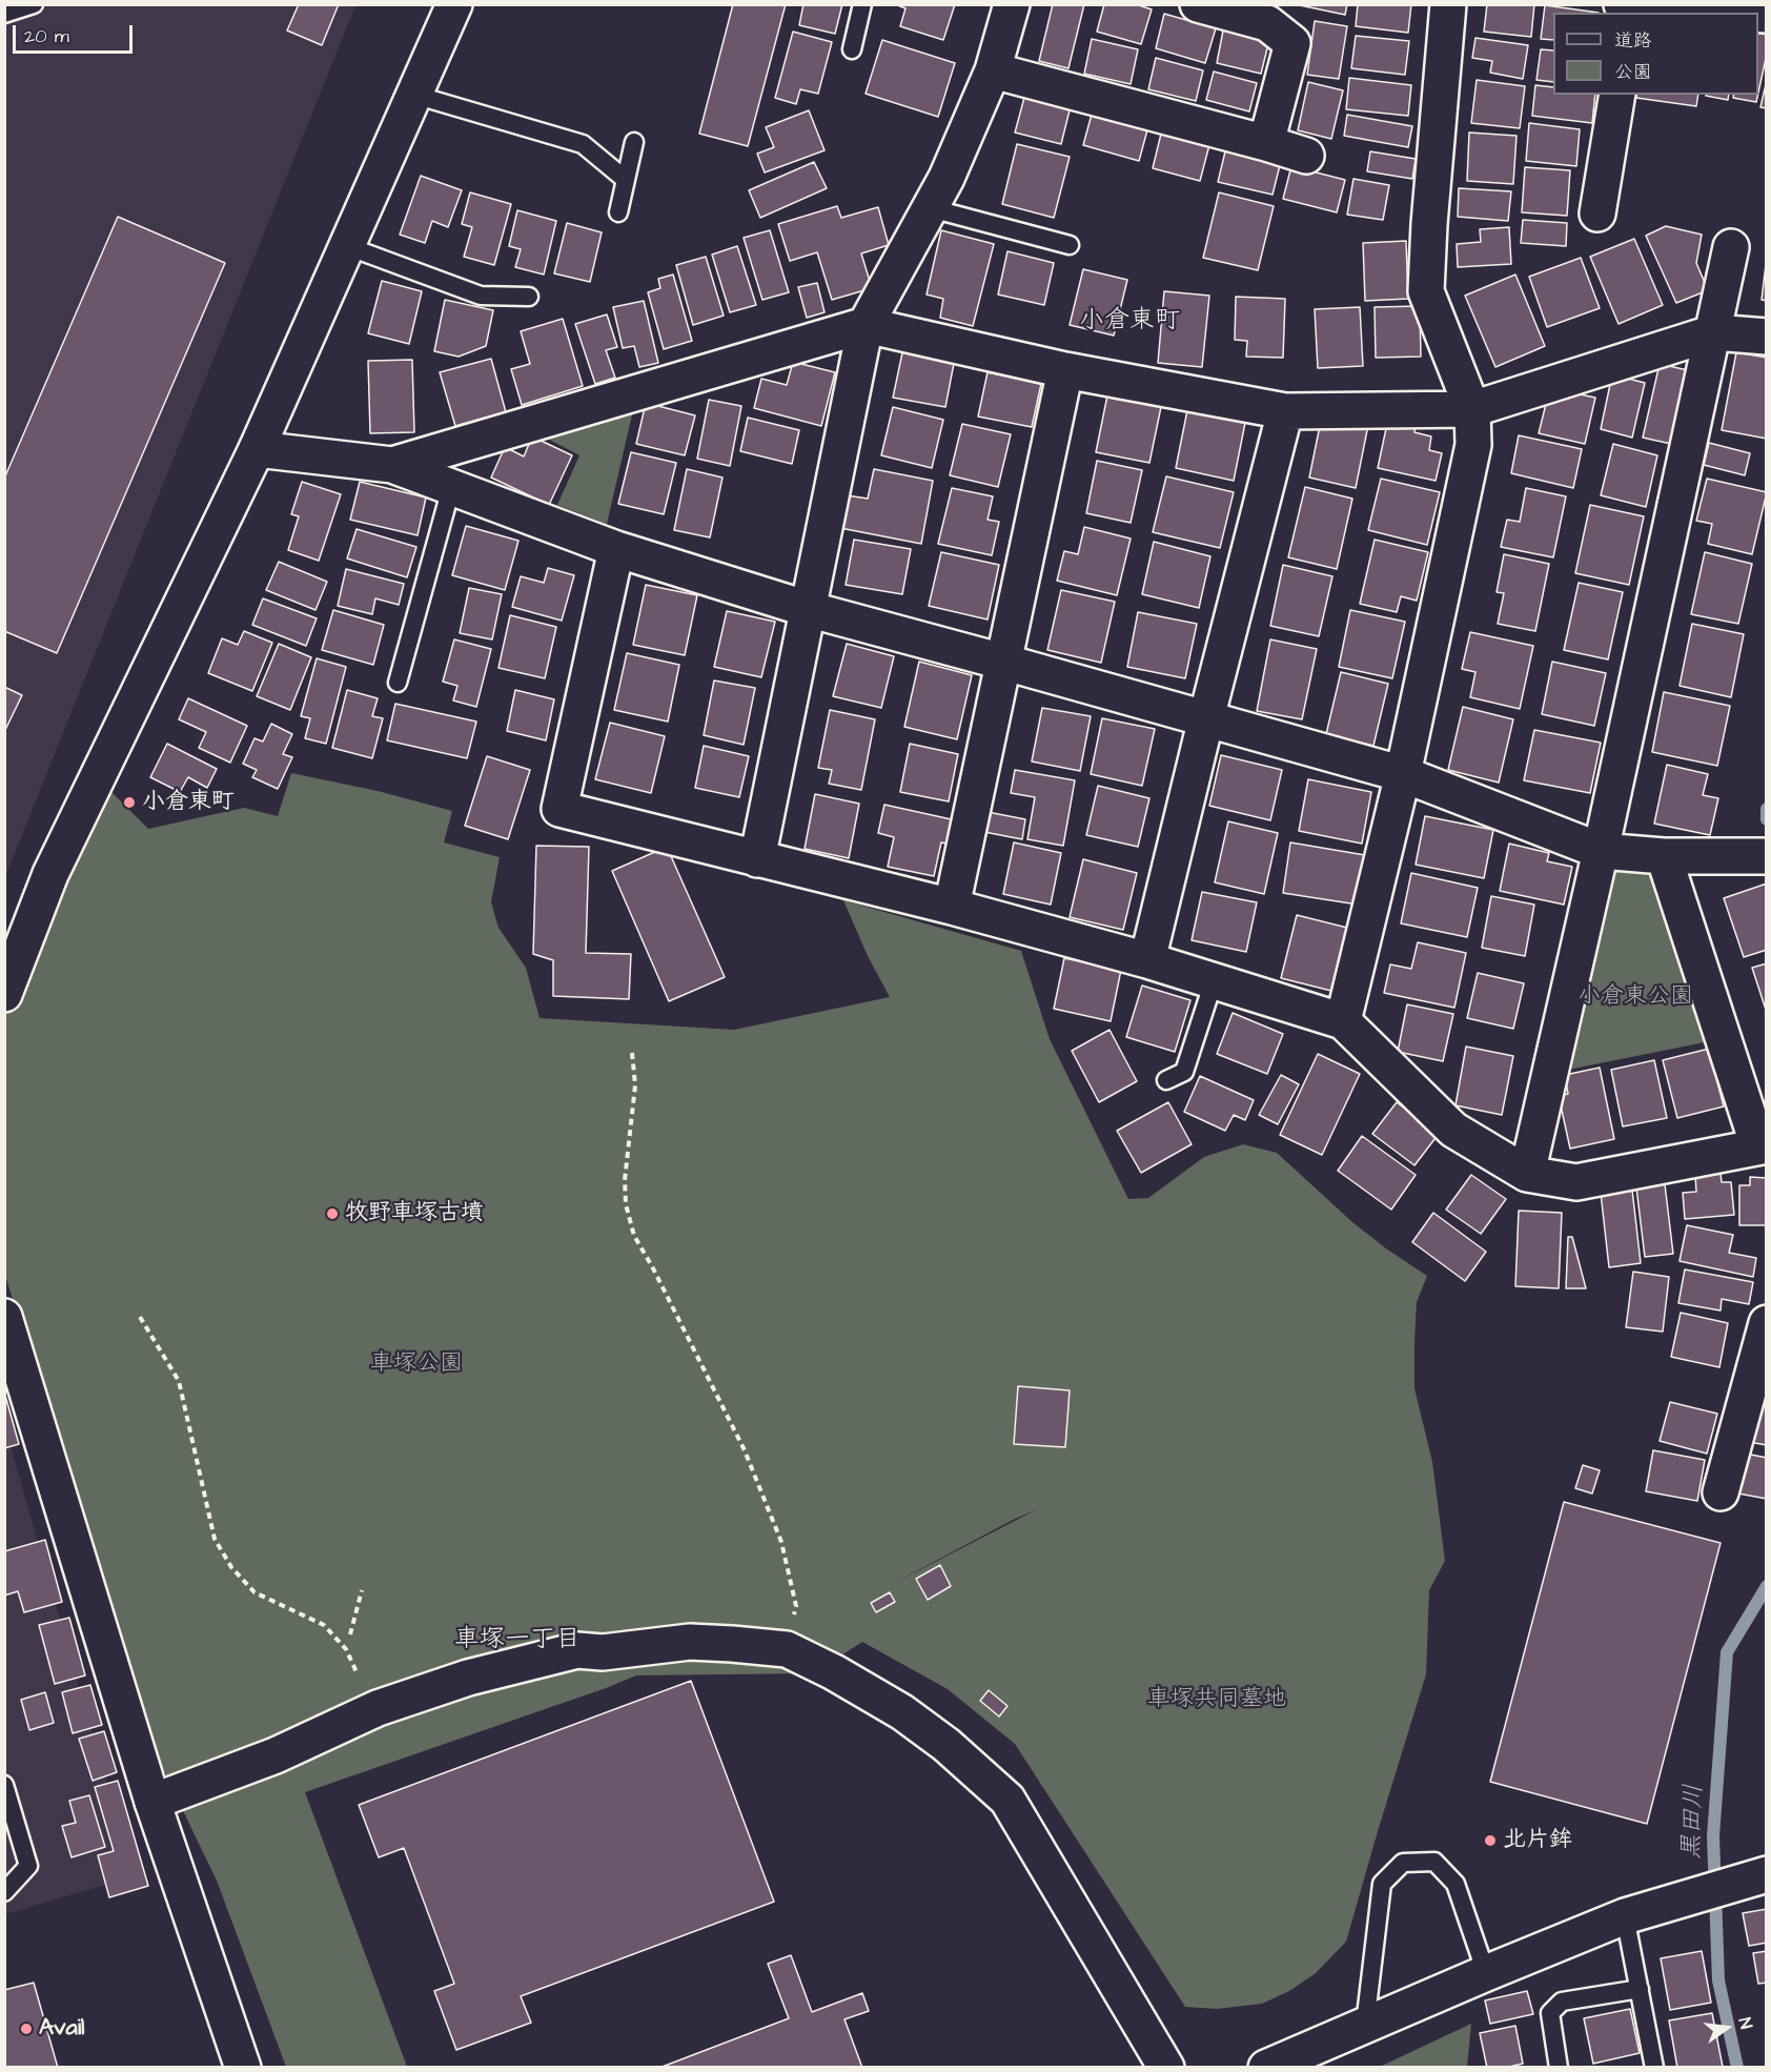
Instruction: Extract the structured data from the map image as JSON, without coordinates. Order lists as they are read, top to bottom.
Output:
{
  "districts": ["小倉東町", "車塚一丁目"],
  "water": ["黒田川"],
  "parks": ["小倉東公園", "車塚公園", "車塚共同墓地"],
  "places": [
    "小倉東町",
    "牧野車塚古墳",
    "北片鉾",
    "Avail"
  ],
  "legend": ["道路", "公園"],
  "scale_bar": "20 m",
  "north": "right"
}
